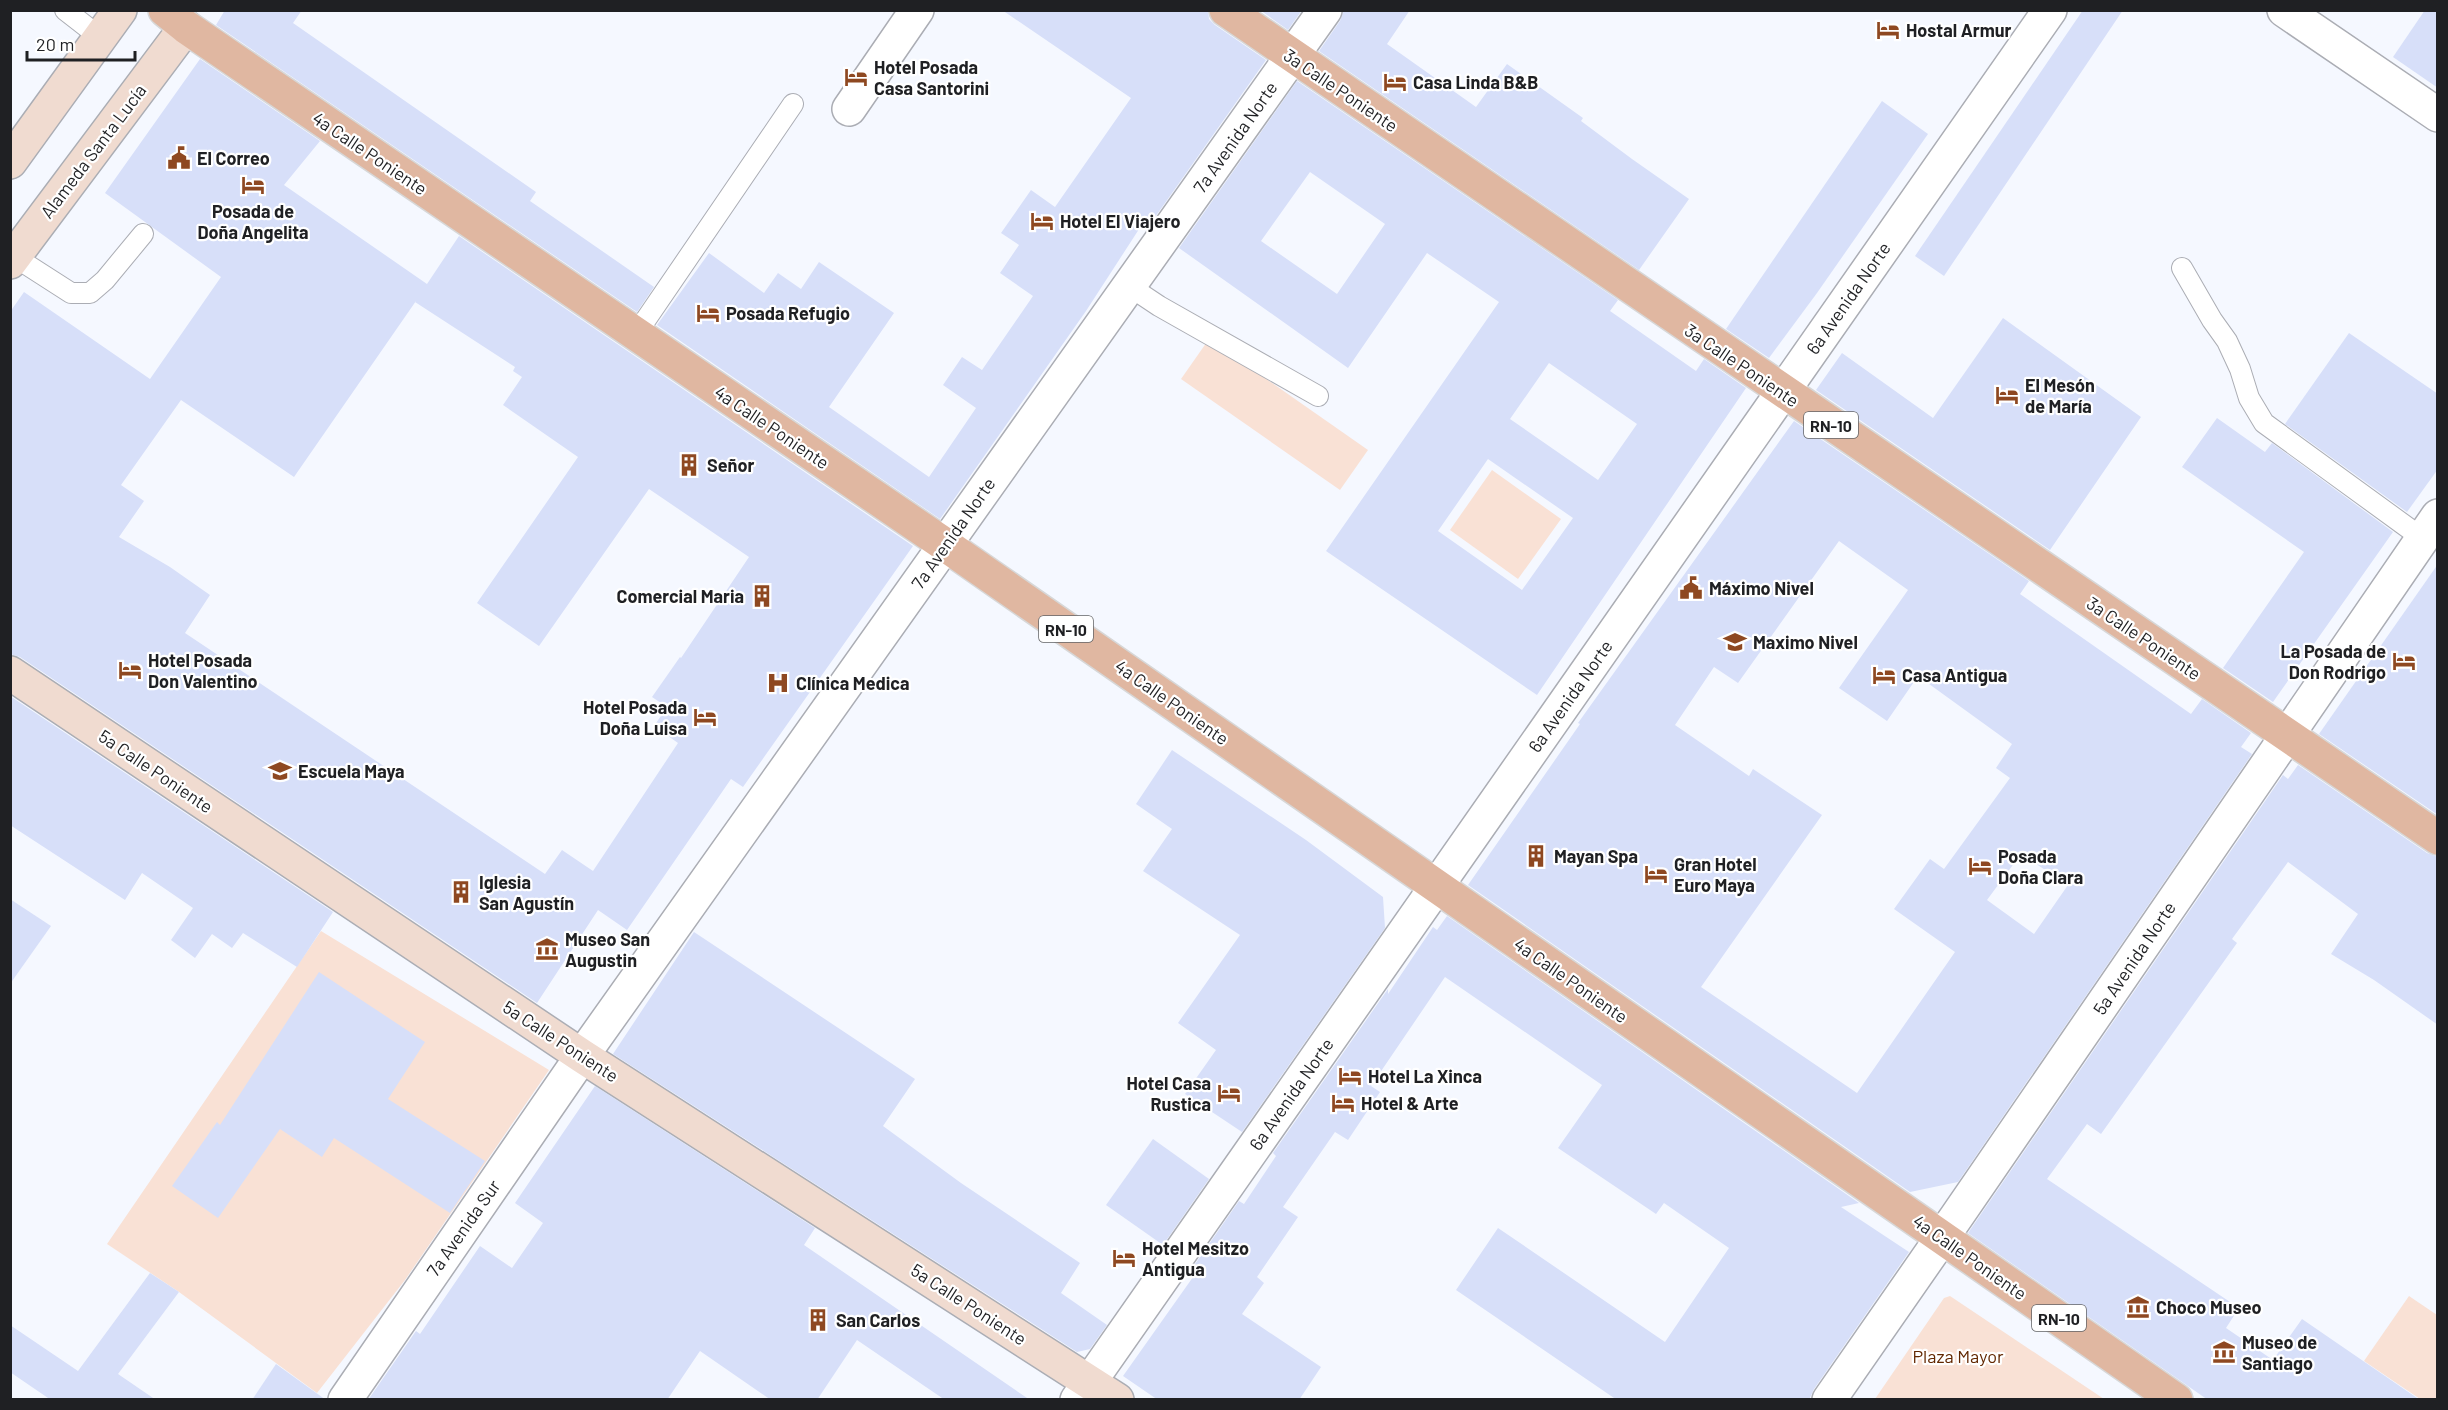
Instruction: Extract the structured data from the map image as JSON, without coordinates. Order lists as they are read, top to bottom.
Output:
{
  "streets": {
    "main road": [
      "3a Calle Poniente",
      "Alameda Santa Lucía",
      "4a Calle Poniente",
      "RN-10",
      "5a Calle Poniente"
    ],
    "street": [
      "7a Avenida Norte",
      "6a Avenida Norte",
      "5a Avenida Norte",
      "7a Avenida Sur"
    ]
  },
  "crossings": [
    ["3a Calle Poniente", "7a Avenida Norte"],
    ["3a Calle Poniente", "6a Avenida Norte"],
    ["3a Calle Poniente", "5a Avenida Norte"],
    ["7a Avenida Norte", "4a Calle Poniente"],
    ["7a Avenida Norte", "5a Calle Poniente"],
    ["7a Avenida Norte", "7a Avenida Sur"],
    ["Alameda Santa Lucía", "4a Calle Poniente"],
    ["4a Calle Poniente", "6a Avenida Norte"],
    ["4a Calle Poniente", "5a Avenida Norte"],
    ["6a Avenida Norte", "5a Calle Poniente"],
    ["5a Calle Poniente", "7a Avenida Sur"]
  ],
  "parks": ["Plaza Mayor"],
  "places": {
    "hotel": [
      "Hostal Armur",
      "Hotel Posada Casa Santorini",
      "Casa Linda B&B",
      "Posada de Doña Angelita",
      "Hotel El Viajero",
      "Posada Refugio",
      "El Mesón de María",
      "La Posada de Don Rodrigo",
      "Hotel Posada Don Valentino",
      "Casa Antigua",
      "Hotel Posada Doña Luisa",
      "Posada Doña Clara",
      "Gran Hotel Euro Maya",
      "Hotel La Xinca",
      "Hotel Casa Rustica",
      "Hotel & Arte",
      "Hotel Mesitzo Antigua"
    ],
    "public building": ["El Correo", "Máximo Nivel"],
    "building": [
      "Señor",
      "Comercial Maria",
      "Mayan Spa",
      "Iglesia San Agustín",
      "San Carlos"
    ],
    "school or university": ["Maximo Nivel", "Escuela Maya"],
    "hospital": ["Clínica Medica"],
    "museum": ["Museo San Augustin", "Choco Museo", "Museo de Santiago"]
  },
  "scale_bar": "20 m"
}
